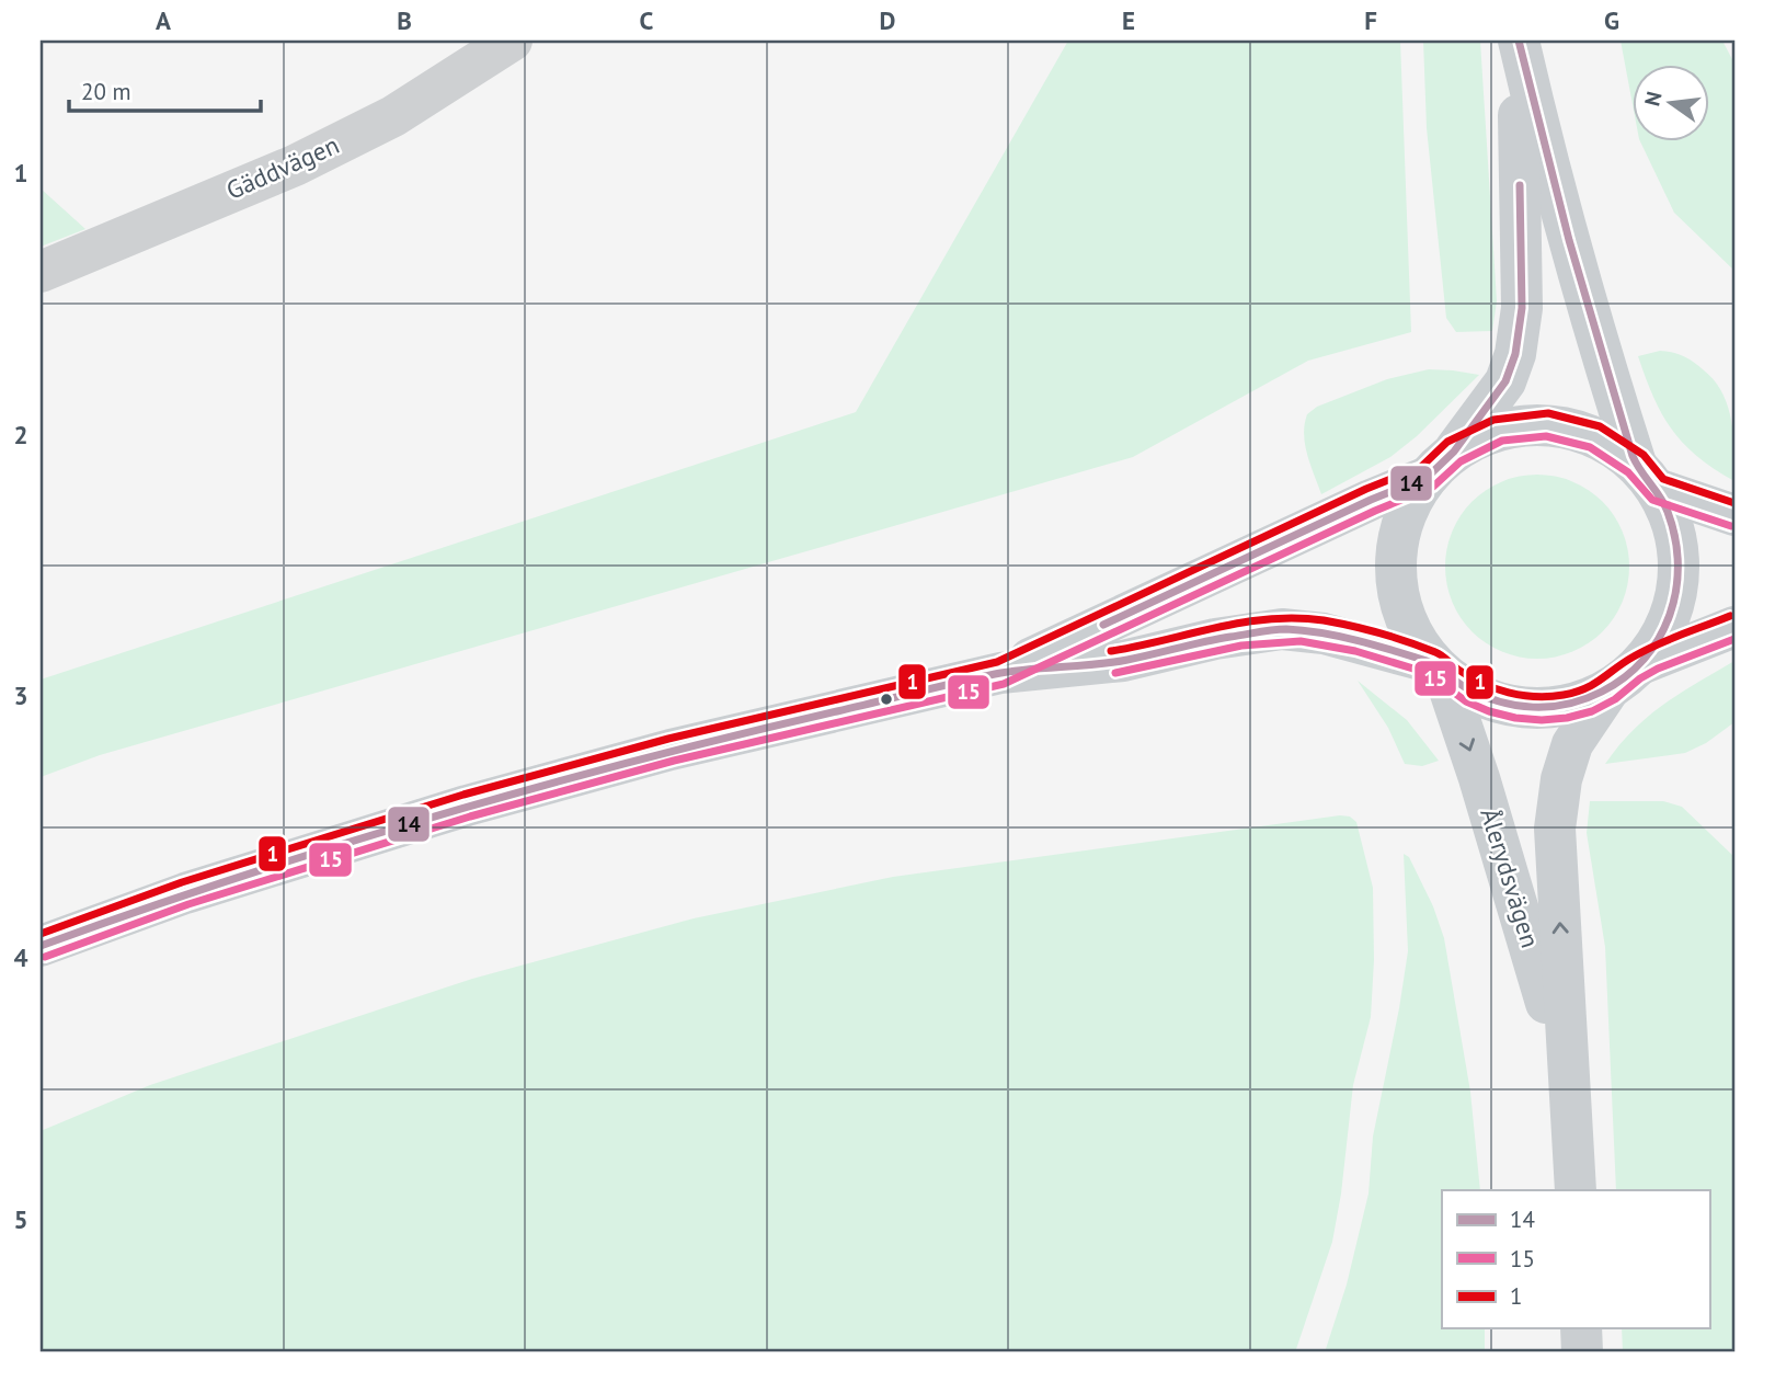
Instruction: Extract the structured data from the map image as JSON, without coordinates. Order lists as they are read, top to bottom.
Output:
{
  "streets": {
    "main road": ["Ålerydsvägen"],
    "street": ["Gäddvägen"]
  },
  "lines": ["transit line 14", "transit line 1", "transit line 15"],
  "legend": ["14", "15", "1"],
  "scale_bar": "20 m",
  "north": "left",
  "grid": {
    "columns": [
      "A",
      "B",
      "C",
      "D",
      "E",
      "F",
      "G"
    ],
    "rows": [
      "1",
      "2",
      "3",
      "4",
      "5"
    ]
  }
}
